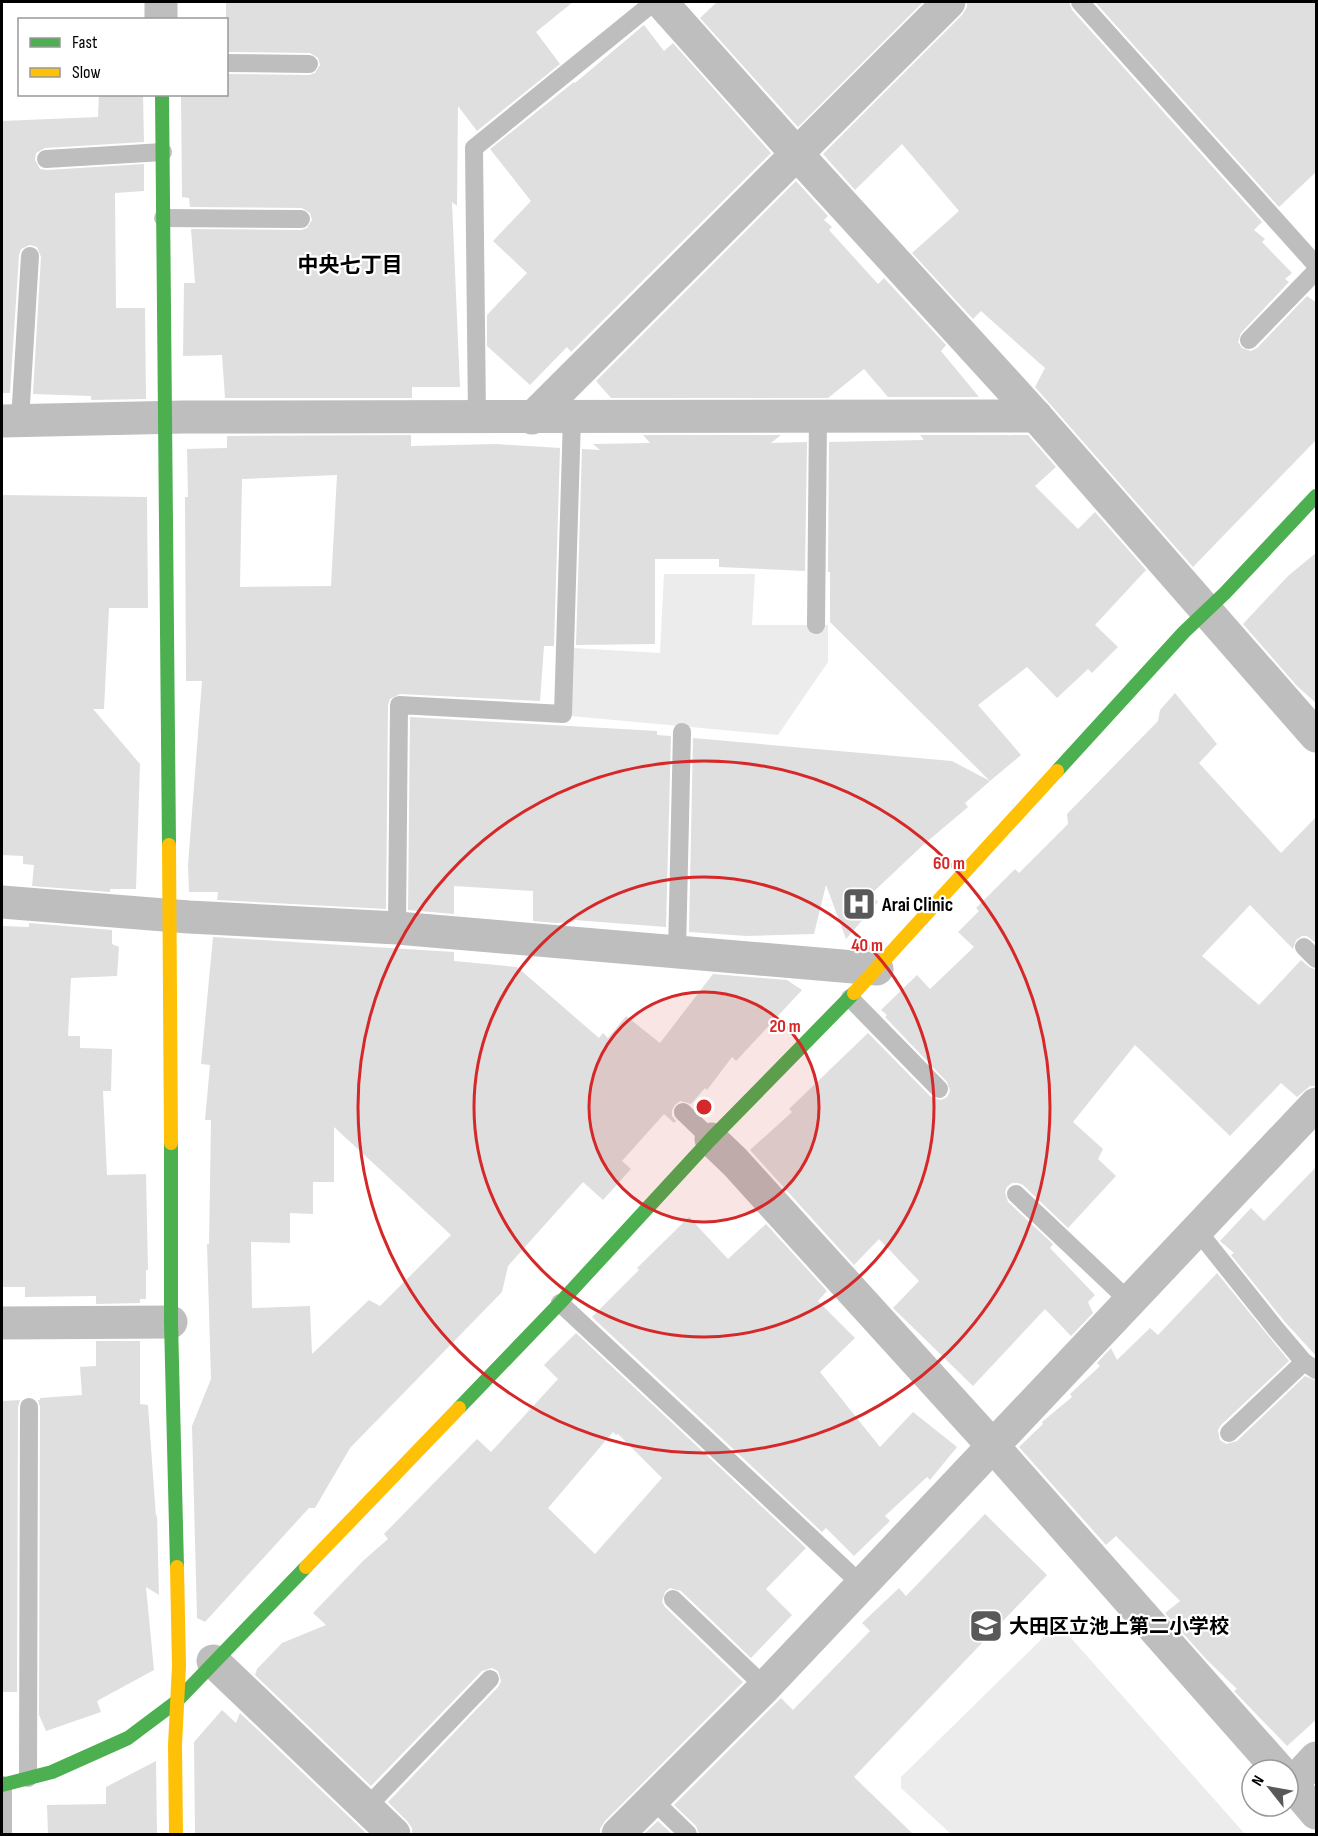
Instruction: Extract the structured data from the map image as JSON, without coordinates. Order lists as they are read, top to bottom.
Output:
{
  "districts": ["中央七丁目"],
  "places": {
    "hospital": ["Arai Clinic"],
    "school or university": ["大田区立池上第二小学校"]
  },
  "legend": ["Fast", "Slow"],
  "north": "top left",
  "rings": ["60 m", "40 m", "20 m"]
}
